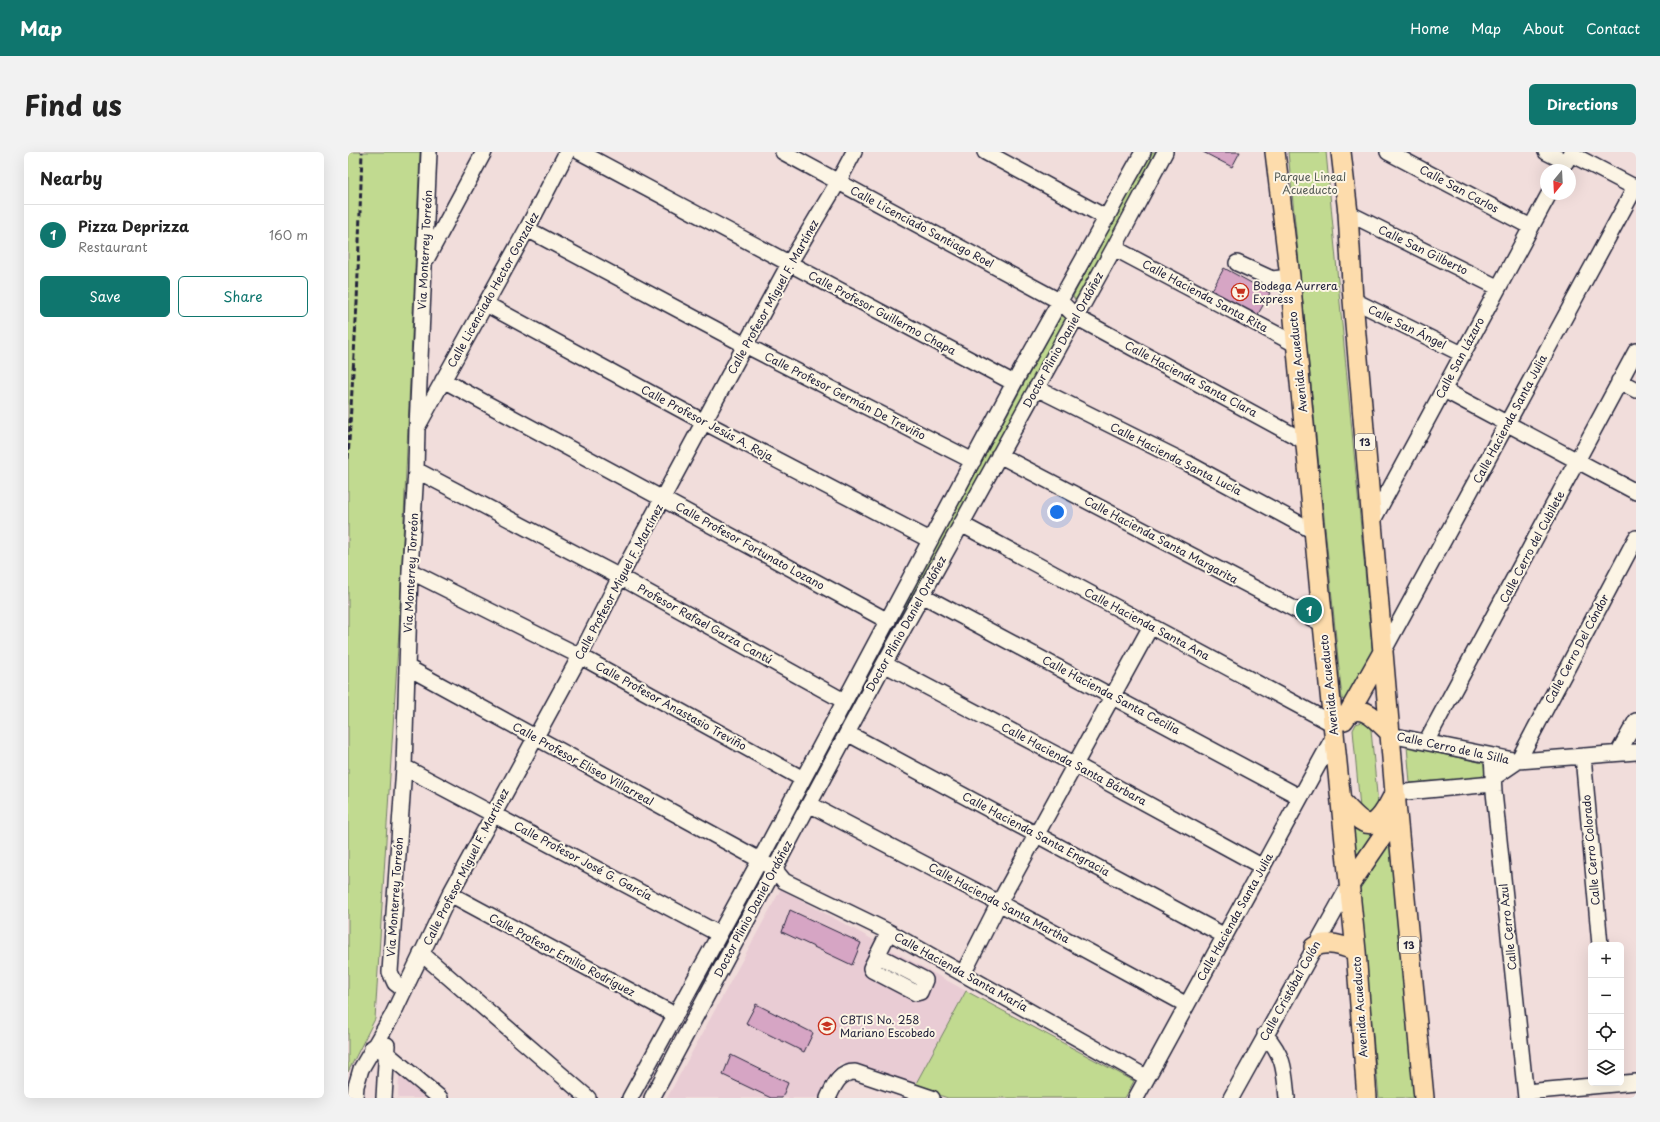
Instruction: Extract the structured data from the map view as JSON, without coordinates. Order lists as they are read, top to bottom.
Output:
{
  "streets": {
    "main road": ["Avenida Acueducto", "13"],
    "street": [
      "Calle San Carlos",
      "Calle Licenciado Santiago Roel",
      "Via Monterrey Torreón",
      "Calle San Gilberto",
      "Calle Licenciado Hector Gonzalez",
      "Calle Hacienda Santa Rita",
      "Calle Profesor Miguel F. Martínez",
      "Calle Profesor Guillermo Chapa",
      "Calle San Ángel",
      "Doctor Plinio Daniel Ordóñez",
      "Calle San Lázaro",
      "Calle Hacienda Santa Clara",
      "Calle Profesor Germán De Treviño",
      "Calle Hacienda Santa Julia",
      "Calle Profesor Jesús A. Roja",
      "Calle Hacienda Santa Lucía",
      "Calle Hacienda Santa Margarita",
      "Calle Profesor Fortunato Lozano",
      "Calle Cerro del Cubilete",
      "Profesor Rafael Garza Cantú",
      "Calle Hacienda Santa Ana",
      "Calle Cerro Del Cóndor",
      "Calle Hacienda Santa Cecilia",
      "Calle Profesor Anastasio Treviño",
      "Calle Cerro de la Silla",
      "Calle Profesor Eliseo Villarreal",
      "Calle Hacienda Santa Bárbara",
      "Calle Hacienda Santa Engracia",
      "Calle Cerro Colorado",
      "Calle Profesor José G. García",
      "Calle Hacienda Santa Martha",
      "Calle Cerro Azul",
      "Calle Profesor Emilio Rodríguez",
      "Calle Hacienda Santa María",
      "Calle Cristóbal Colón"
    ]
  },
  "crossings": [
    ["Calle San Carlos", "Calle San Lázaro"],
    ["Calle Licenciado Santiago Roel", "Calle Profesor Miguel F. Martínez"],
    ["Calle Licenciado Santiago Roel", "Doctor Plinio Daniel Ordóñez"],
    ["Calle Licenciado Santiago Roel", "Calle Hacienda Santa Clara"],
    ["Via Monterrey Torreón", "Calle Licenciado Hector Gonzalez"],
    ["Via Monterrey Torreón", "Calle Profesor Miguel F. Martínez"],
    ["Via Monterrey Torreón", "Profesor Rafael Garza Cantú"],
    ["Via Monterrey Torreón", "Calle Profesor Anastasio Treviño"],
    ["Via Monterrey Torreón", "Calle Profesor Eliseo Villarreal"],
    ["Via Monterrey Torreón", "Calle Profesor José G. García"],
    ["Calle San Gilberto", "Calle San Lázaro"],
    ["Calle San Gilberto", "13"],
    ["Calle Licenciado Hector Gonzalez", "Calle Profesor Germán De Treviño"],
    ["Calle Licenciado Hector Gonzalez", "Calle Profesor Jesús A. Roja"],
    ["Calle Licenciado Hector Gonzalez", "Calle Profesor Fortunato Lozano"],
    ["Calle Hacienda Santa Rita", "Doctor Plinio Daniel Ordóñez"],
    ["Calle Hacienda Santa Rita", "Avenida Acueducto"],
    ["Calle Profesor Miguel F. Martínez", "Calle Profesor Guillermo Chapa"],
    ["Calle Profesor Miguel F. Martínez", "Calle Profesor Germán De Treviño"],
    ["Calle Profesor Miguel F. Martínez", "Calle Profesor Jesús A. Roja"],
    ["Calle Profesor Miguel F. Martínez", "Calle Profesor Fortunato Lozano"],
    ["Calle Profesor Miguel F. Martínez", "Profesor Rafael Garza Cantú"],
    ["Calle Profesor Miguel F. Martínez", "Calle Profesor Anastasio Treviño"],
    ["Calle Profesor Miguel F. Martínez", "Calle Profesor Eliseo Villarreal"],
    ["Calle Profesor Miguel F. Martínez", "Calle Profesor José G. García"],
    ["Calle Profesor Miguel F. Martínez", "Calle Profesor Emilio Rodríguez"],
    ["Calle Profesor Guillermo Chapa", "Doctor Plinio Daniel Ordóñez"],
    ["Calle San Ángel", "Calle San Lázaro"],
    ["Calle San Ángel", "13"],
    ["Doctor Plinio Daniel Ordóñez", "Calle Hacienda Santa Clara"],
    ["Doctor Plinio Daniel Ordóñez", "Calle Profesor Germán De Treviño"],
    ["Doctor Plinio Daniel Ordóñez", "Calle Profesor Jesús A. Roja"],
    ["Doctor Plinio Daniel Ordóñez", "Calle Hacienda Santa Lucía"],
    ["Doctor Plinio Daniel Ordóñez", "Calle Hacienda Santa Margarita"],
    ["Doctor Plinio Daniel Ordóñez", "Calle Profesor Fortunato Lozano"],
    ["Doctor Plinio Daniel Ordóñez", "Profesor Rafael Garza Cantú"],
    ["Doctor Plinio Daniel Ordóñez", "Calle Hacienda Santa Ana"],
    ["Doctor Plinio Daniel Ordóñez", "Calle Hacienda Santa Cecilia"],
    ["Doctor Plinio Daniel Ordóñez", "Calle Profesor Anastasio Treviño"],
    ["Doctor Plinio Daniel Ordóñez", "Calle Profesor Eliseo Villarreal"],
    ["Doctor Plinio Daniel Ordóñez", "Calle Hacienda Santa Bárbara"],
    ["Doctor Plinio Daniel Ordóñez", "Calle Hacienda Santa Engracia"],
    ["Doctor Plinio Daniel Ordóñez", "Calle Profesor José G. García"],
    ["Doctor Plinio Daniel Ordóñez", "Calle Hacienda Santa Martha"],
    ["Doctor Plinio Daniel Ordóñez", "Calle Profesor Emilio Rodríguez"],
    ["Doctor Plinio Daniel Ordóñez", "Calle Hacienda Santa María"],
    ["Calle San Lázaro", "13"],
    ["Avenida Acueducto", "Calle Hacienda Santa Clara"],
    ["Avenida Acueducto", "Calle Hacienda Santa Julia"],
    ["Avenida Acueducto", "Calle Hacienda Santa Lucía"],
    ["Avenida Acueducto", "Calle Hacienda Santa Margarita"],
    ["Avenida Acueducto", "Calle Hacienda Santa Ana"],
    ["Avenida Acueducto", "Calle Cristóbal Colón"],
    ["Calle Hacienda Santa Julia", "13"],
    ["Calle Hacienda Santa Julia", "Calle Hacienda Santa Ana"],
    ["Calle Hacienda Santa Julia", "Calle Hacienda Santa Cecilia"],
    ["Calle Hacienda Santa Julia", "Calle Hacienda Santa Bárbara"],
    ["Calle Hacienda Santa Julia", "Calle Hacienda Santa Engracia"],
    ["Calle Hacienda Santa Julia", "Calle Hacienda Santa Martha"],
    ["Calle Hacienda Santa Julia", "Calle Hacienda Santa María"],
    ["13", "Calle Cerro de la Silla"],
    ["Calle Cerro del Cubilete", "Calle Cerro de la Silla"],
    ["Calle Cerro Del Cóndor", "Calle Cerro de la Silla"],
    ["Calle Cerro de la Silla", "Calle Cerro Colorado"],
    ["Calle Cerro de la Silla", "Calle Cerro Azul"],
    ["Calle Profesor Eliseo Villarreal", "Calle Hacienda Santa María"]
  ],
  "parks": ["Parque Lineal Acueducto"],
  "places": {
    "supermarket": ["Bodega Aurrera Express"],
    "school or university": ["CBTIS No. 258 Mariano Escobedo"]
  },
  "north": "bottom",
  "page": {
    "header": "Map",
    "nav": [
      "Home",
      "Map",
      "About",
      "Contact"
    ],
    "title": "Find us",
    "buttons": [
      "Directions",
      ["Save", "Share"]
    ],
    "heading": "Nearby",
    "list": [
      {
        "mark": "1",
        "name": "Pizza Deprizza",
        "note": "Restaurant",
        "value": "160 m"
      }
    ],
    "pins": "1",
    "map_buttons": ["+", "−"]
  }
}
